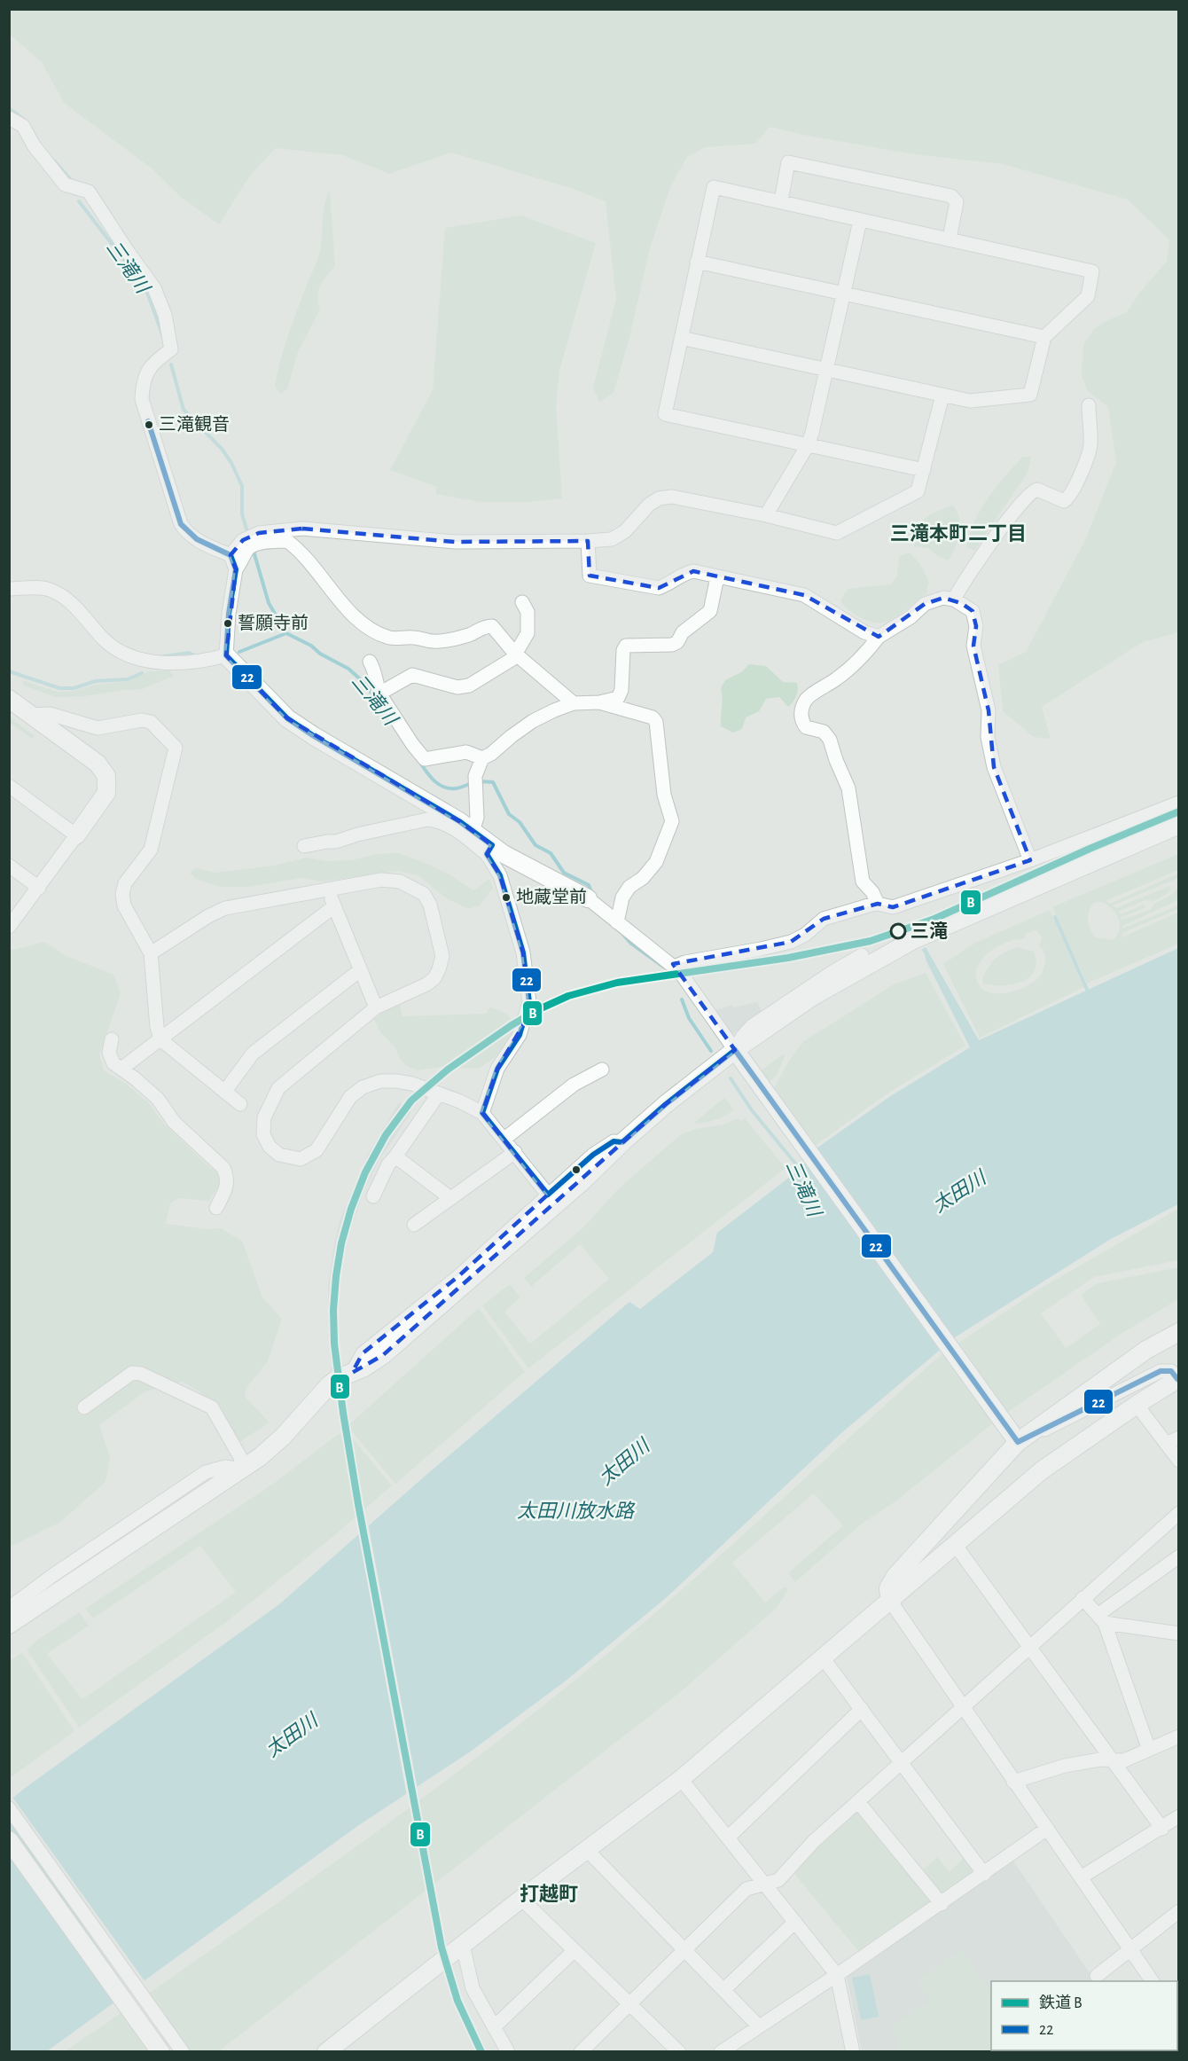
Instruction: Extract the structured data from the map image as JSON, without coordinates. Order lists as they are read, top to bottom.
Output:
{
  "districts": ["三滝本町二丁目", "打越町"],
  "water": ["三滝川", "太田川", "太田川放水路"],
  "places": [
    "三滝観音",
    "誓願寺前",
    "地蔵堂前",
    "三滝"
  ],
  "lines": ["transit line 22", "rail line B"],
  "legend": ["鉄道 B", "22"]
}
